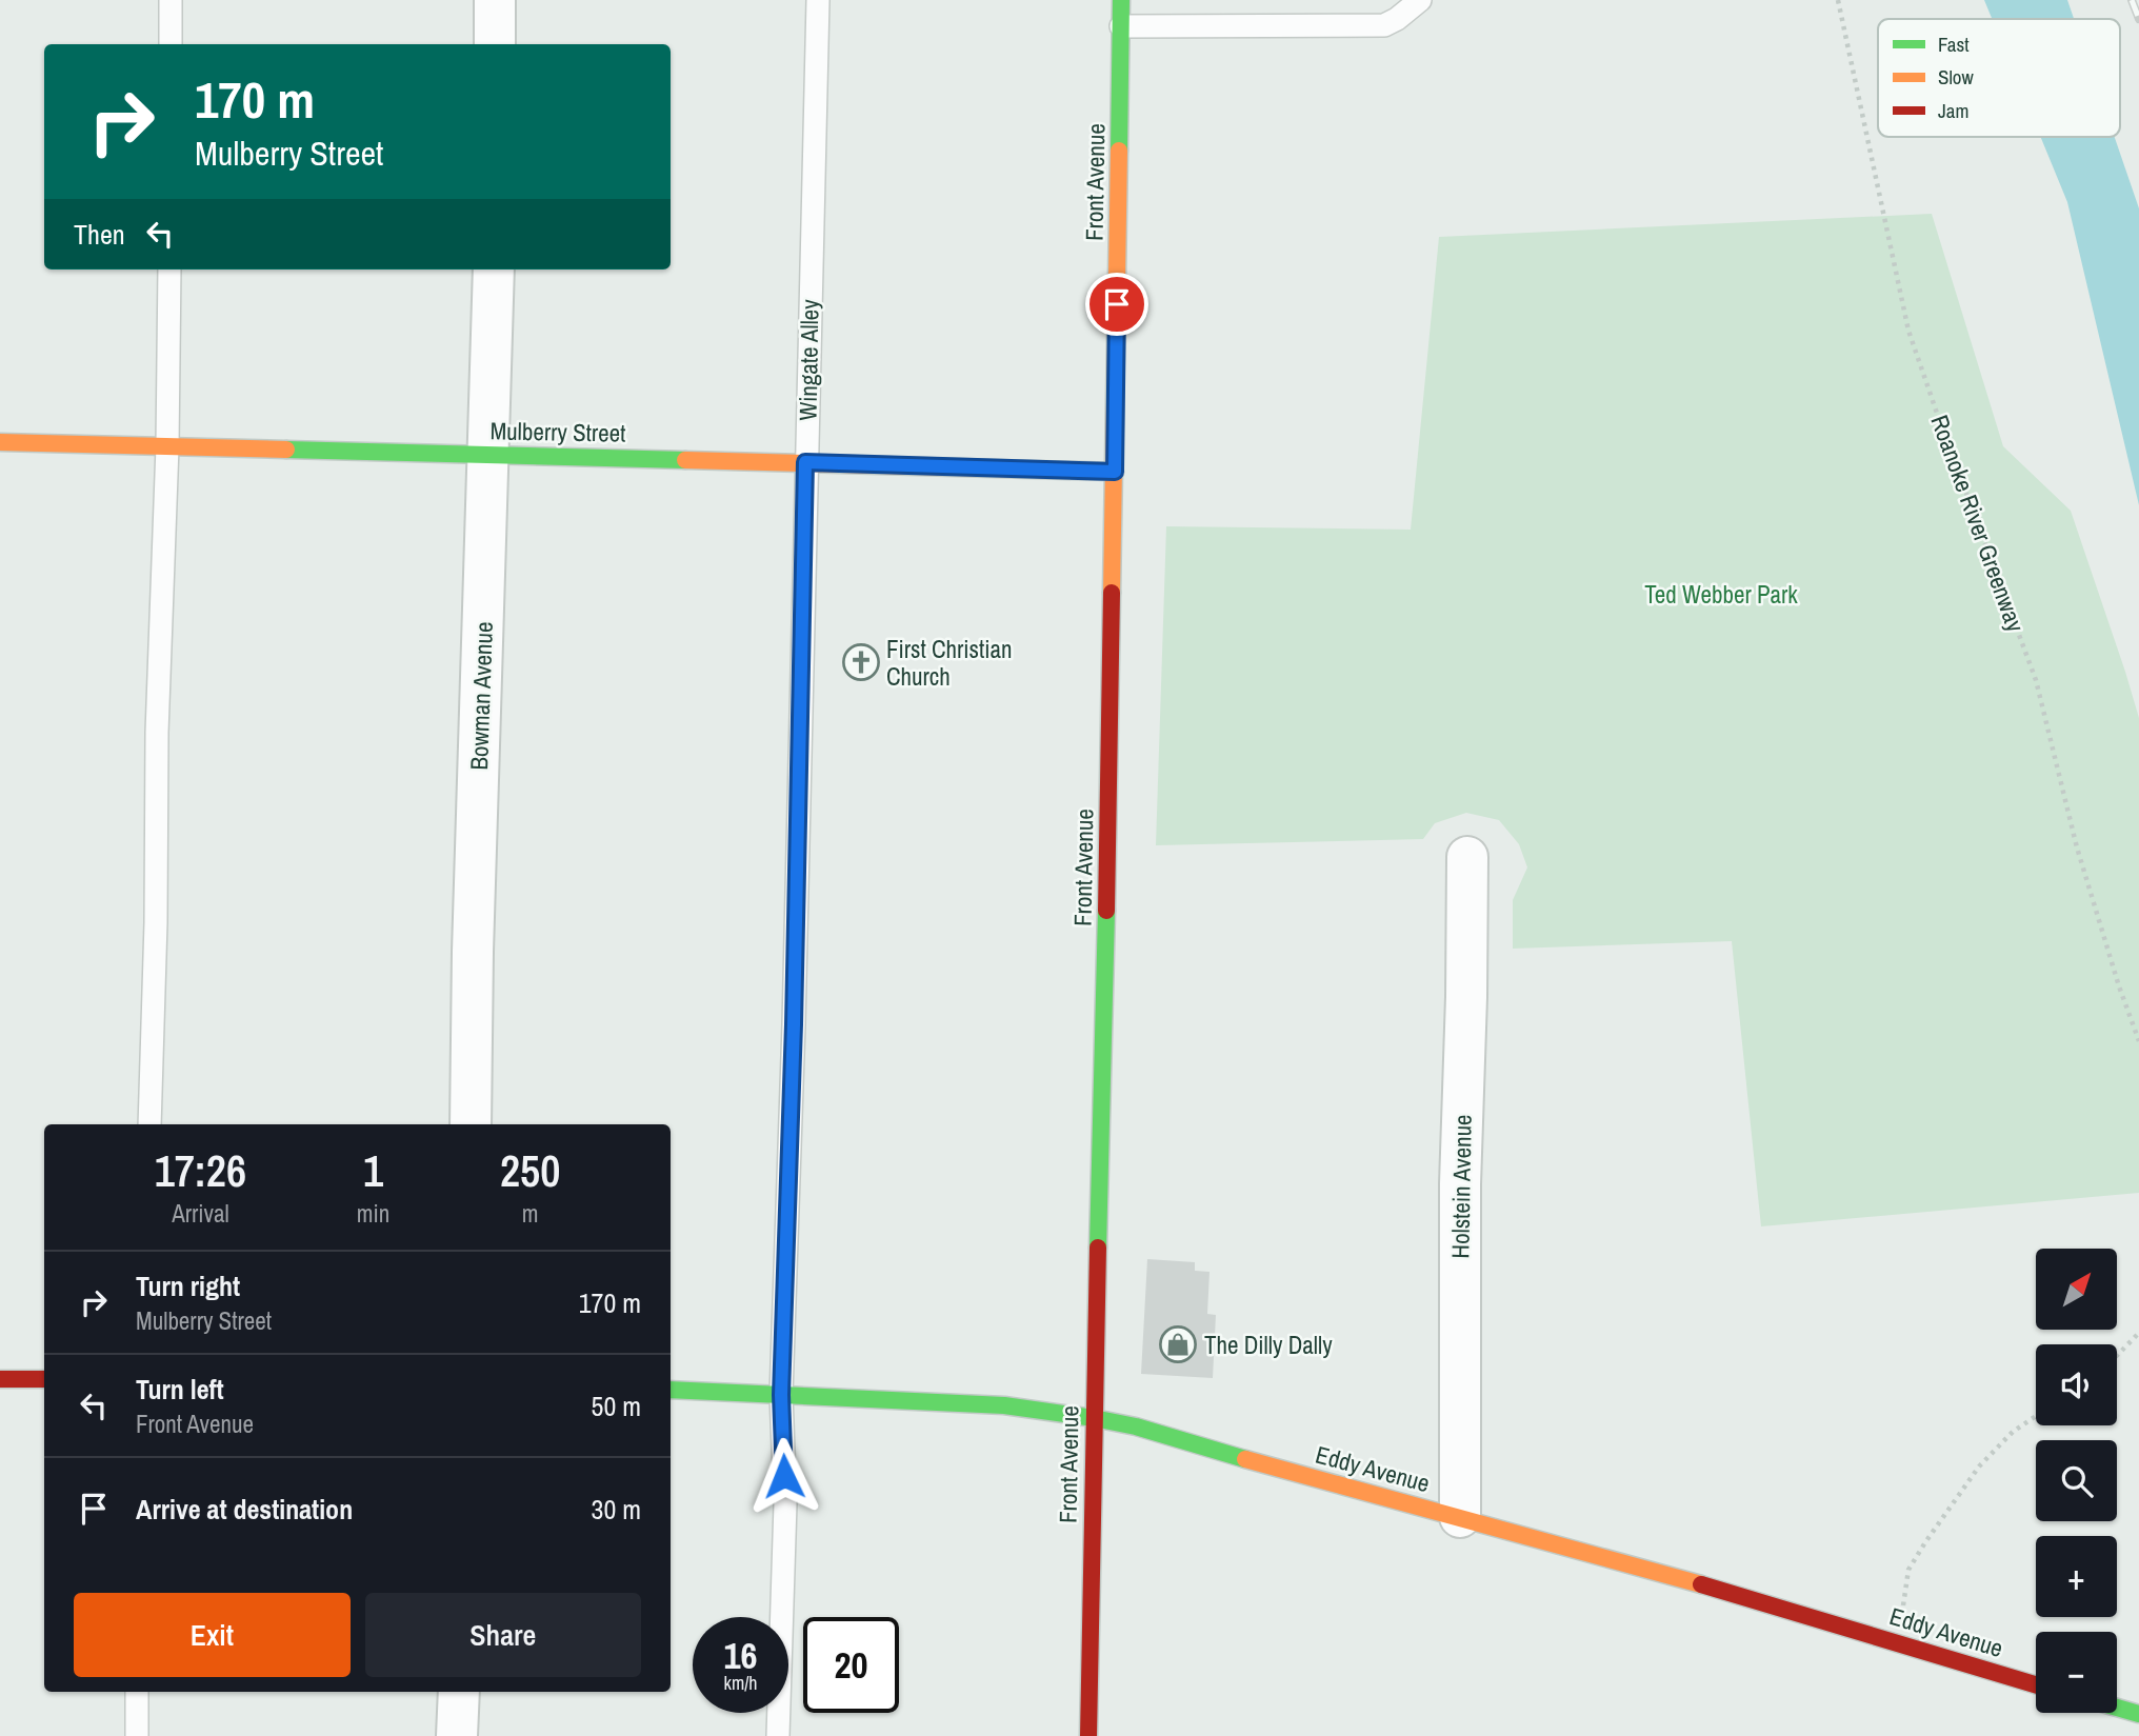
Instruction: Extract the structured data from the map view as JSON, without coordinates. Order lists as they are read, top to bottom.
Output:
{
  "streets": {
    "street": [
      "Front Avenue",
      "Mulberry Street",
      "Bowman Avenue",
      "Holstein Avenue",
      "Eddy Avenue"
    ],
    "lane": ["Wingate Alley"],
    "path": ["Roanoke River Greenway"]
  },
  "crossings": [
    ["Front Avenue", "Mulberry Street"],
    ["Front Avenue", "Eddy Avenue"],
    ["Wingate Alley", "Mulberry Street"],
    ["Wingate Alley", "Eddy Avenue"],
    ["Mulberry Street", "Bowman Avenue"],
    ["Holstein Avenue", "Eddy Avenue"]
  ],
  "parks": ["Ted Webber Park"],
  "places": {
    "church": ["First Christian Church"],
    "shop": ["The Dilly Dally"]
  },
  "legend": ["Fast", "Slow", "Jam"],
  "north": "top right",
  "page": {
    "turn": ["170 m", "Mulberry Street"],
    "then": "Then",
    "eta": [
      "17:26",
      "Arrival",
      "1",
      "min",
      "250",
      "m"
    ],
    "map_buttons": ["+", "−"],
    "list": [
      {
        "name": "Turn right",
        "note": "Mulberry Street",
        "value": "170 m"
      },
      {
        "name": "Turn left",
        "note": "Front Avenue",
        "value": "50 m"
      },
      {
        "name": "Arrive at destination",
        "value": "30 m"
      }
    ],
    "buttons": ["Exit", "Share"],
    "speed": "16 km/h",
    "limit": "20"
  }
}
